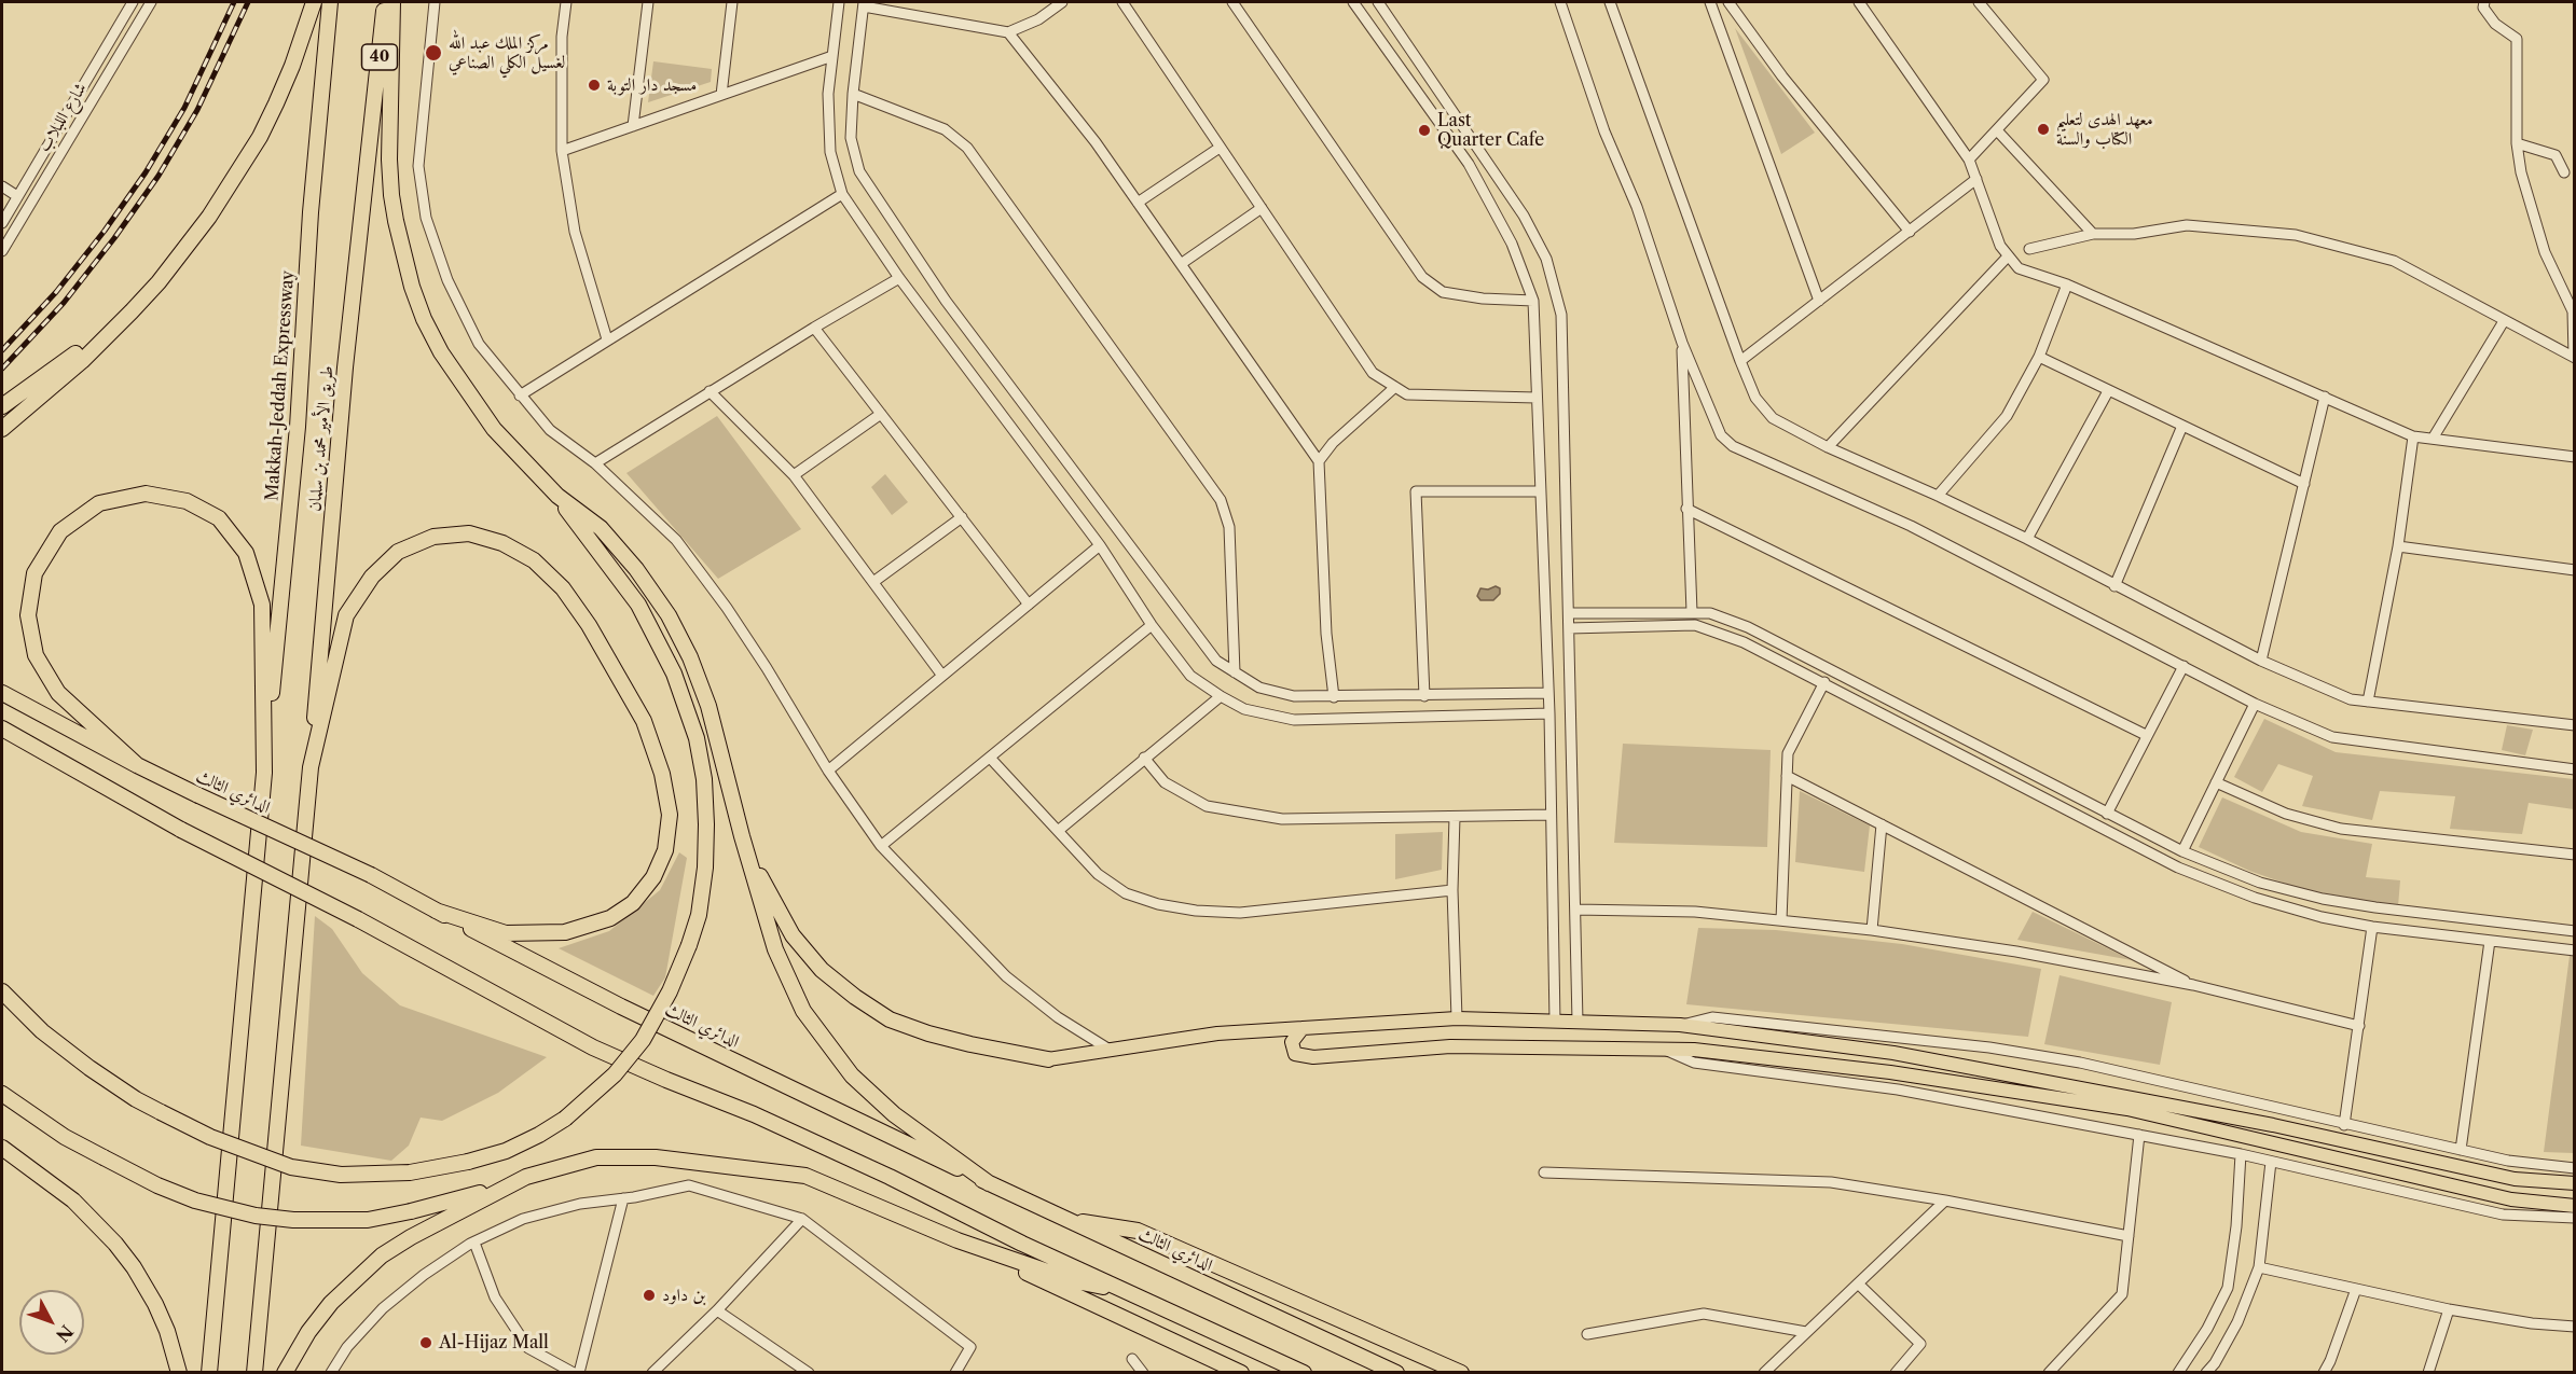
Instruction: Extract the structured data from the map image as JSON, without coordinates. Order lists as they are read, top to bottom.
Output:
{
  "streets": {
    "highway": [
      "40",
      "Makkah-Jeddah Expressway",
      "طريق الأمير محمد بن سلمان",
      "الدائري الثالث"
    ],
    "street": ["شارع اللبلاب"]
  },
  "places": [
    "مركز الملك عبد الله لغسيل الكلي الصناعي",
    "مسجد دار التوبة",
    "معهد الهدى لتعليم الكتاب والسنة",
    "Last Quarter Cafe",
    "بن داود",
    "Al-Hijaz Mall"
  ],
  "north": "bottom right"
}
